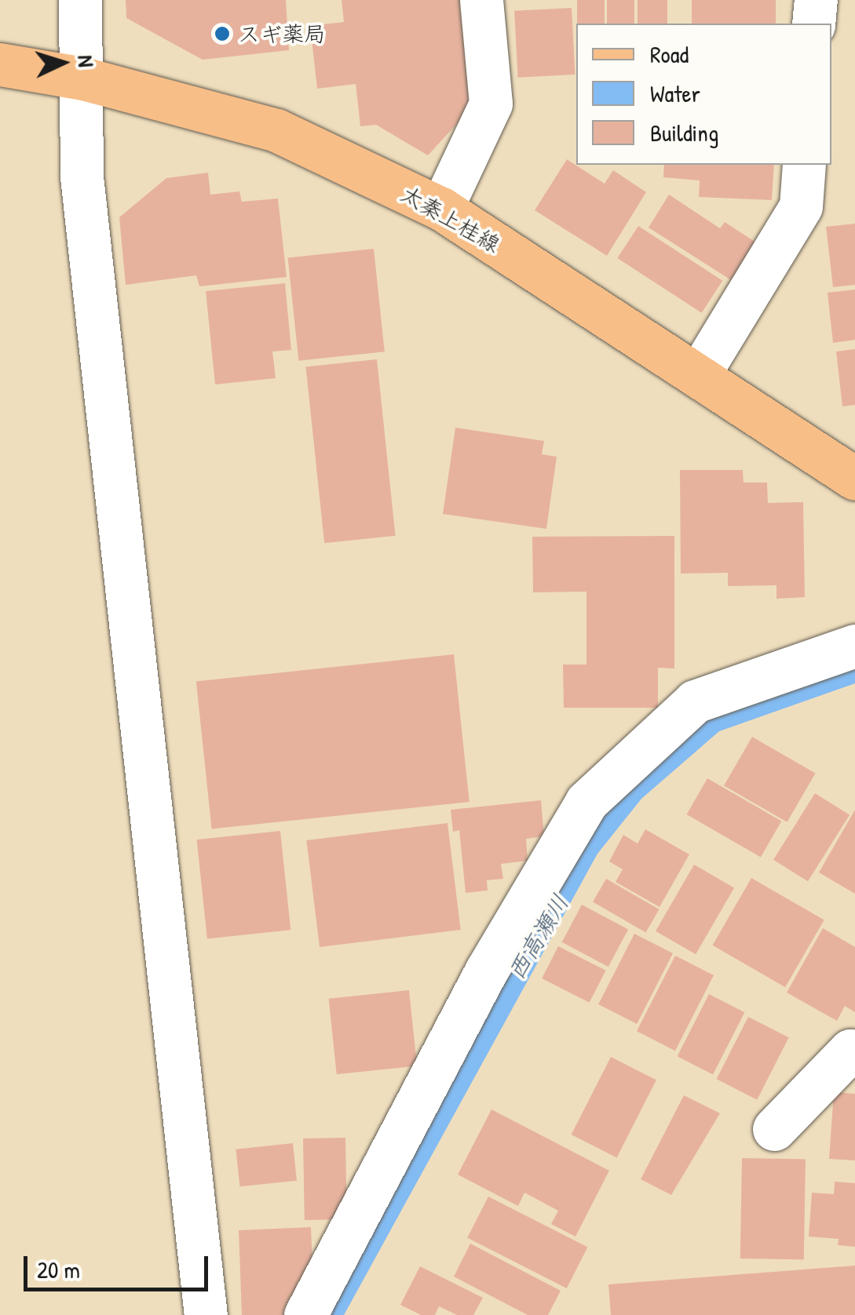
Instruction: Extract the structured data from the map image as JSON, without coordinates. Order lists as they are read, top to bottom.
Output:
{
  "streets": {
    "main road": ["太秦上桂線"]
  },
  "water": ["西高瀬川"],
  "places": ["スギ薬局"],
  "legend": ["Road", "Water", "Building"],
  "scale_bar": "20 m",
  "north": "right"
}
